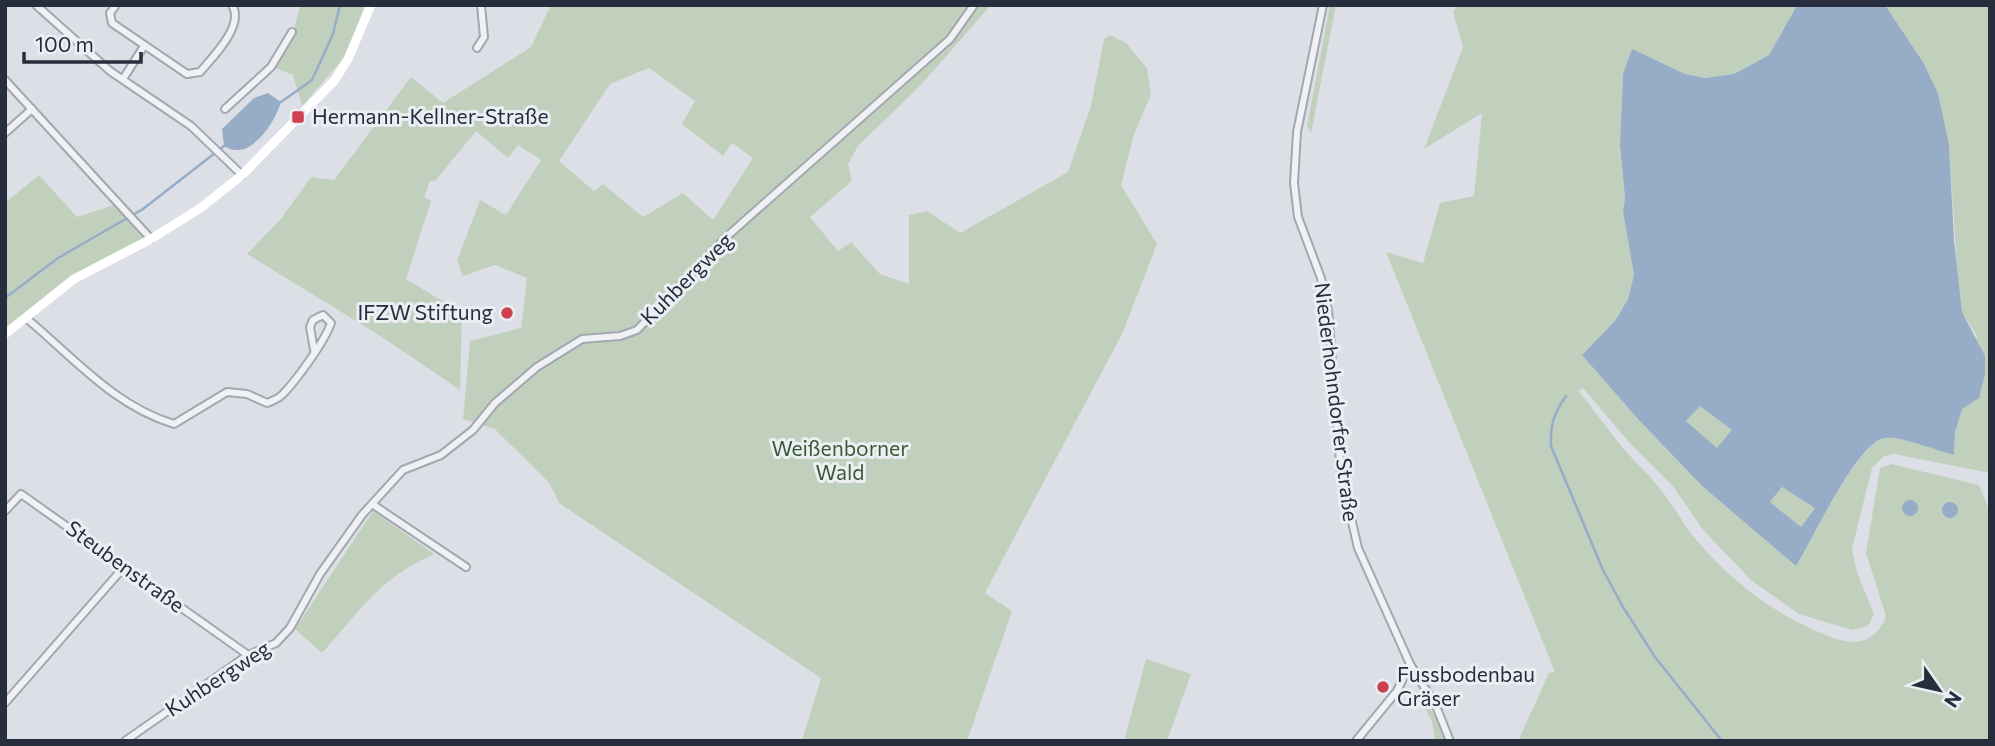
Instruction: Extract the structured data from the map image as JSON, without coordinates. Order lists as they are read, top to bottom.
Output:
{
  "streets": {
    "street": ["Kuhbergweg", "Niederhohndorfer Straße", "Steubenstraße"]
  },
  "crossings": [
    ["Kuhbergweg", "Steubenstraße"]
  ],
  "parks": ["Weißenborner Wald"],
  "places": {
    "transit": ["Hermann-Kellner-Straße"],
    "other": ["IFZW Stiftung", "Fussbodenbau Gräser"]
  },
  "scale_bar": "100 m",
  "north": "bottom right"
}
